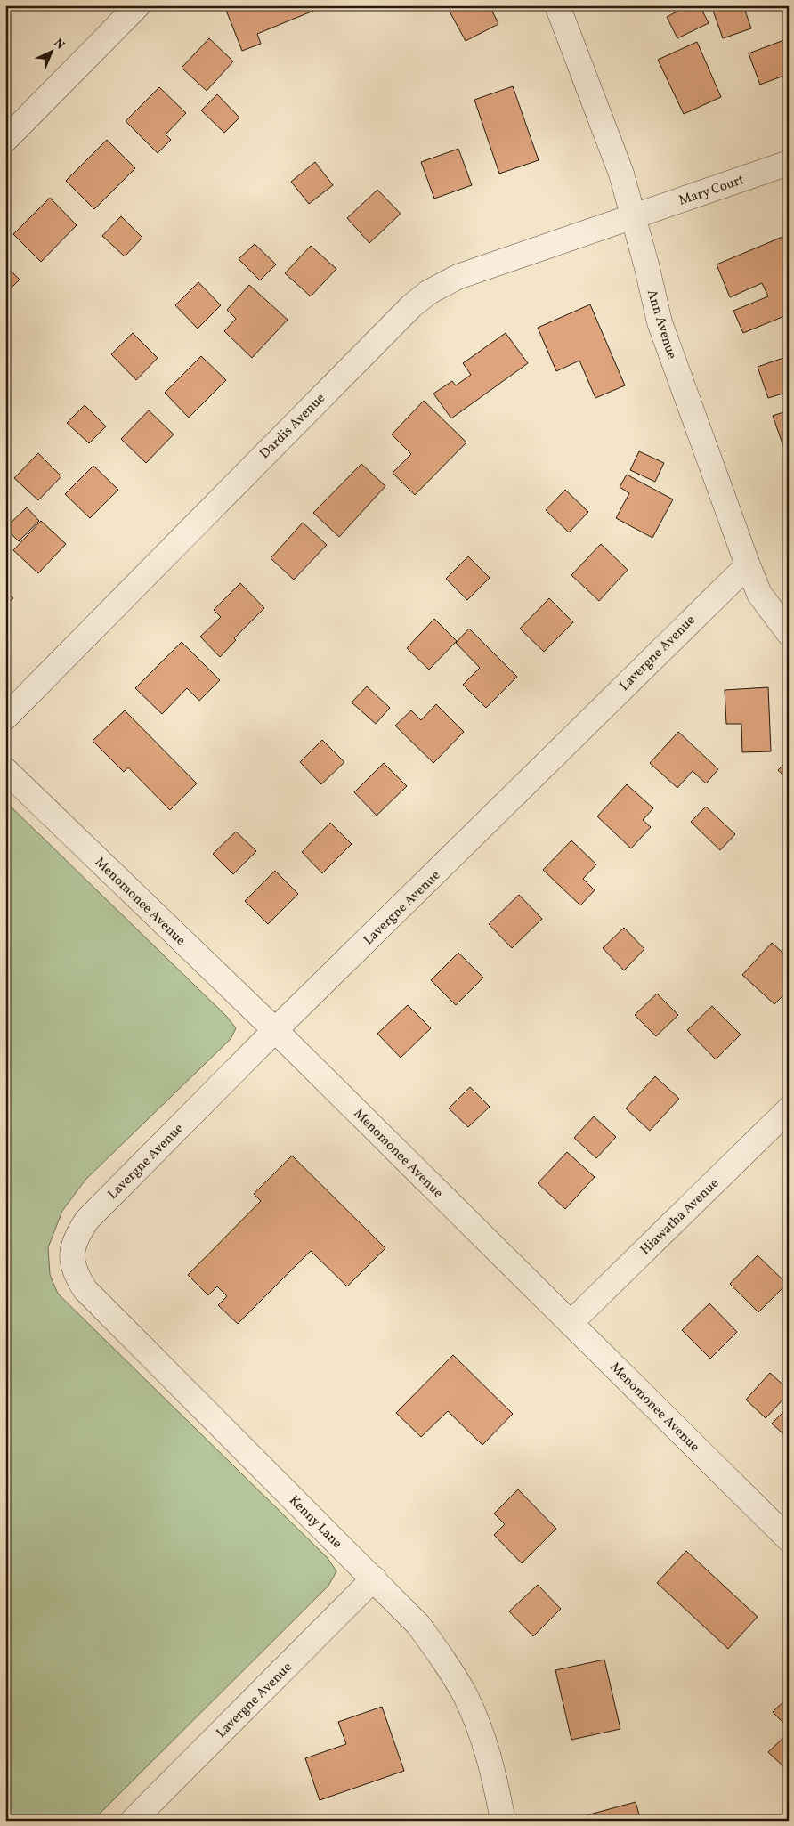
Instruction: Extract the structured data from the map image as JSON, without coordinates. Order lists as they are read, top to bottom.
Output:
{
  "streets": {
    "street": [
      "Mary Court",
      "Ann Avenue",
      "Dardis Avenue",
      "Lavergne Avenue",
      "Menomonee Avenue",
      "Hiawatha Avenue",
      "Kenny Lane"
    ]
  },
  "crossings": [
    ["Mary Court", "Ann Avenue"],
    ["Mary Court", "Dardis Avenue"],
    ["Ann Avenue", "Dardis Avenue"],
    ["Ann Avenue", "Lavergne Avenue"],
    ["Lavergne Avenue", "Menomonee Avenue"],
    ["Lavergne Avenue", "Kenny Lane"],
    ["Menomonee Avenue", "Hiawatha Avenue"]
  ],
  "north": "top right"
}
